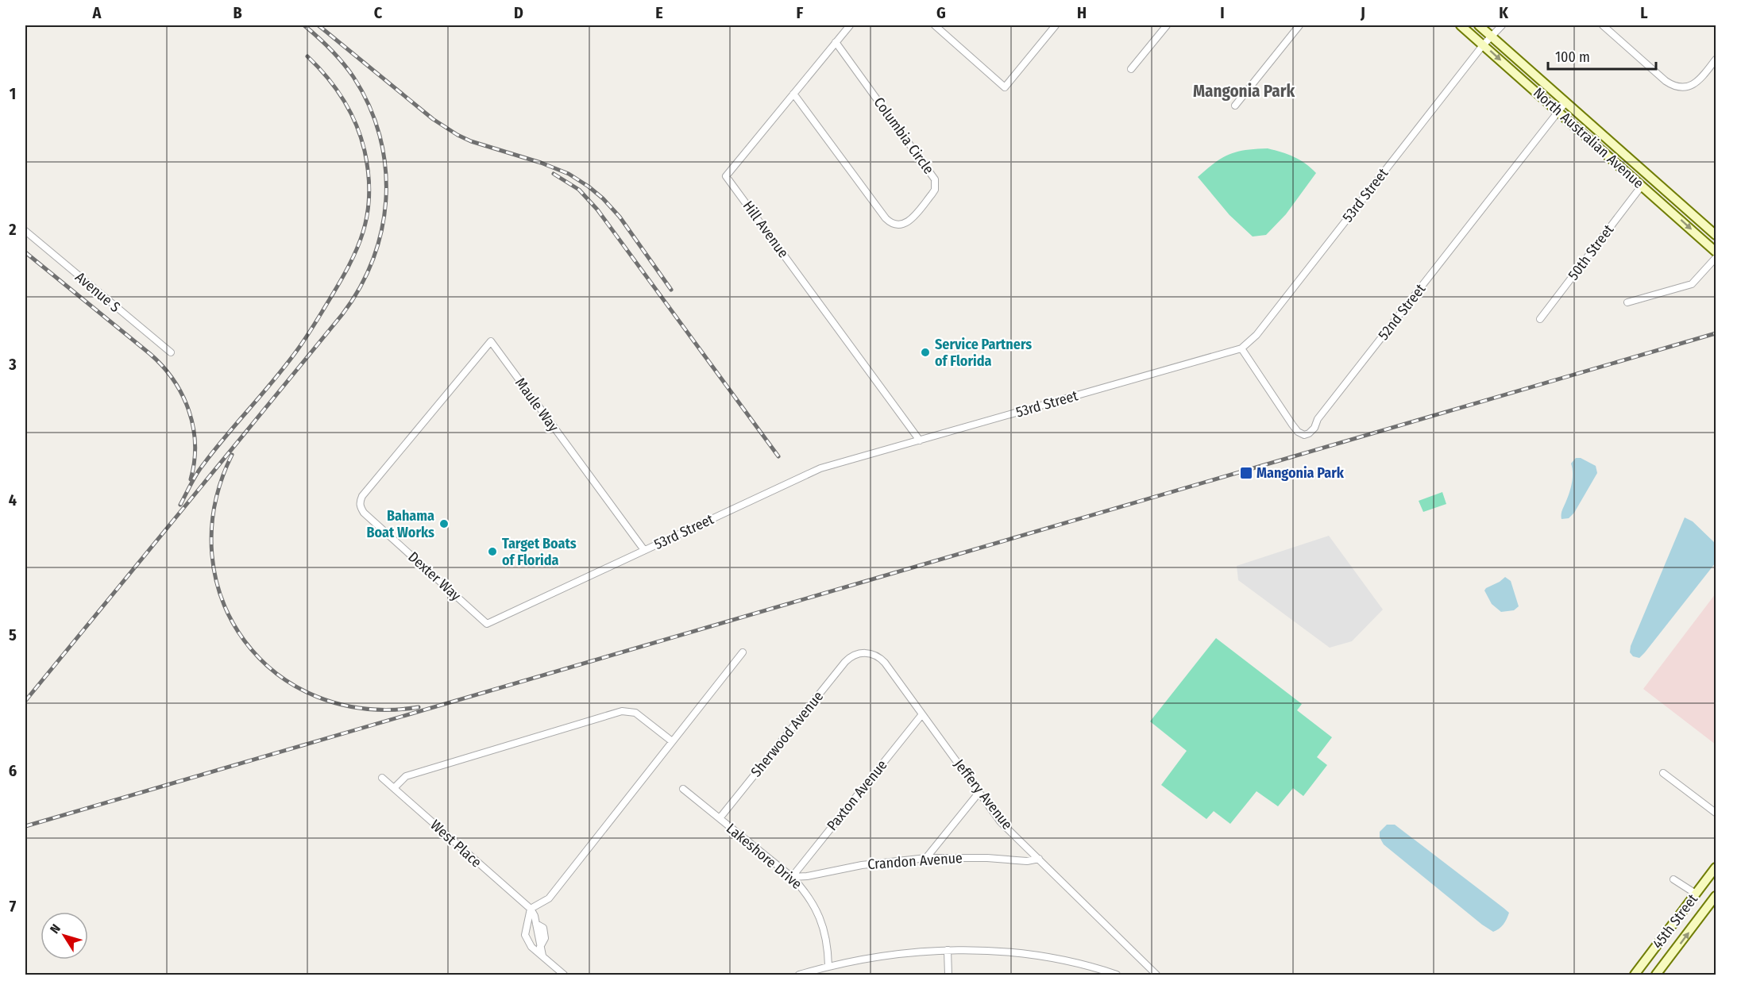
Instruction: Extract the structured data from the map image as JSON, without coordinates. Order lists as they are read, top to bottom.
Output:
{
  "streets": {
    "main road": ["North Australian Avenue", "45th Street"],
    "street": [
      "Columbia Circle",
      "53rd Street",
      "Hill Avenue",
      "50th Street",
      "Avenue S",
      "52nd Street",
      "Maule Way",
      "Dexter Way",
      "Sherwood Avenue",
      "Jeffery Avenue",
      "Paxton Avenue",
      "West Place",
      "Lakeshore Drive",
      "Crandon Avenue"
    ]
  },
  "crossings": [
    ["Columbia Circle", "Hill Avenue"],
    ["North Australian Avenue", "53rd Street"],
    ["North Australian Avenue", "50th Street"],
    ["North Australian Avenue", "52nd Street"],
    ["53rd Street", "Hill Avenue"],
    ["53rd Street", "52nd Street"],
    ["53rd Street", "Maule Way"],
    ["53rd Street", "Dexter Way"],
    ["Maule Way", "Dexter Way"],
    ["Sherwood Avenue", "Jeffery Avenue"],
    ["Sherwood Avenue", "Lakeshore Drive"],
    ["Jeffery Avenue", "Paxton Avenue"],
    ["Jeffery Avenue", "Crandon Avenue"],
    ["Paxton Avenue", "Lakeshore Drive"],
    ["Paxton Avenue", "Crandon Avenue"],
    ["Lakeshore Drive", "Crandon Avenue"]
  ],
  "districts": ["Mangonia Park"],
  "places": {
    "other": ["Service Partners of Florida", "Bahama Boat Works", "Target Boats of Florida"],
    "transit": ["Mangonia Park"]
  },
  "scale_bar": "100 m",
  "north": "top left",
  "grid": {
    "columns": [
      "A",
      "B",
      "C",
      "D",
      "E",
      "F",
      "G",
      "H",
      "I",
      "J",
      "K",
      "L"
    ],
    "rows": [
      "1",
      "2",
      "3",
      "4",
      "5",
      "6",
      "7"
    ]
  }
}
